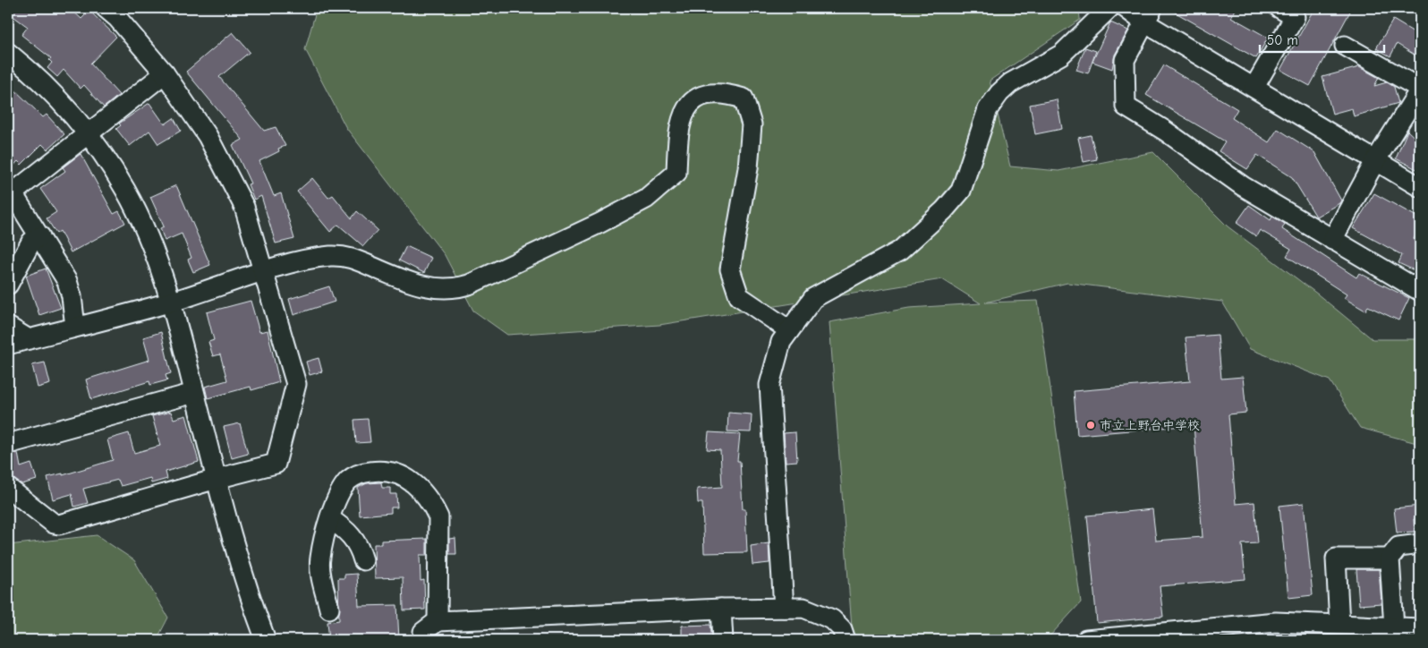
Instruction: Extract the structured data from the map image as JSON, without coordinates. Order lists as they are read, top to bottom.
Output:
{
  "places": ["市立上野台中学校"],
  "scale_bar": "50 m"
}
